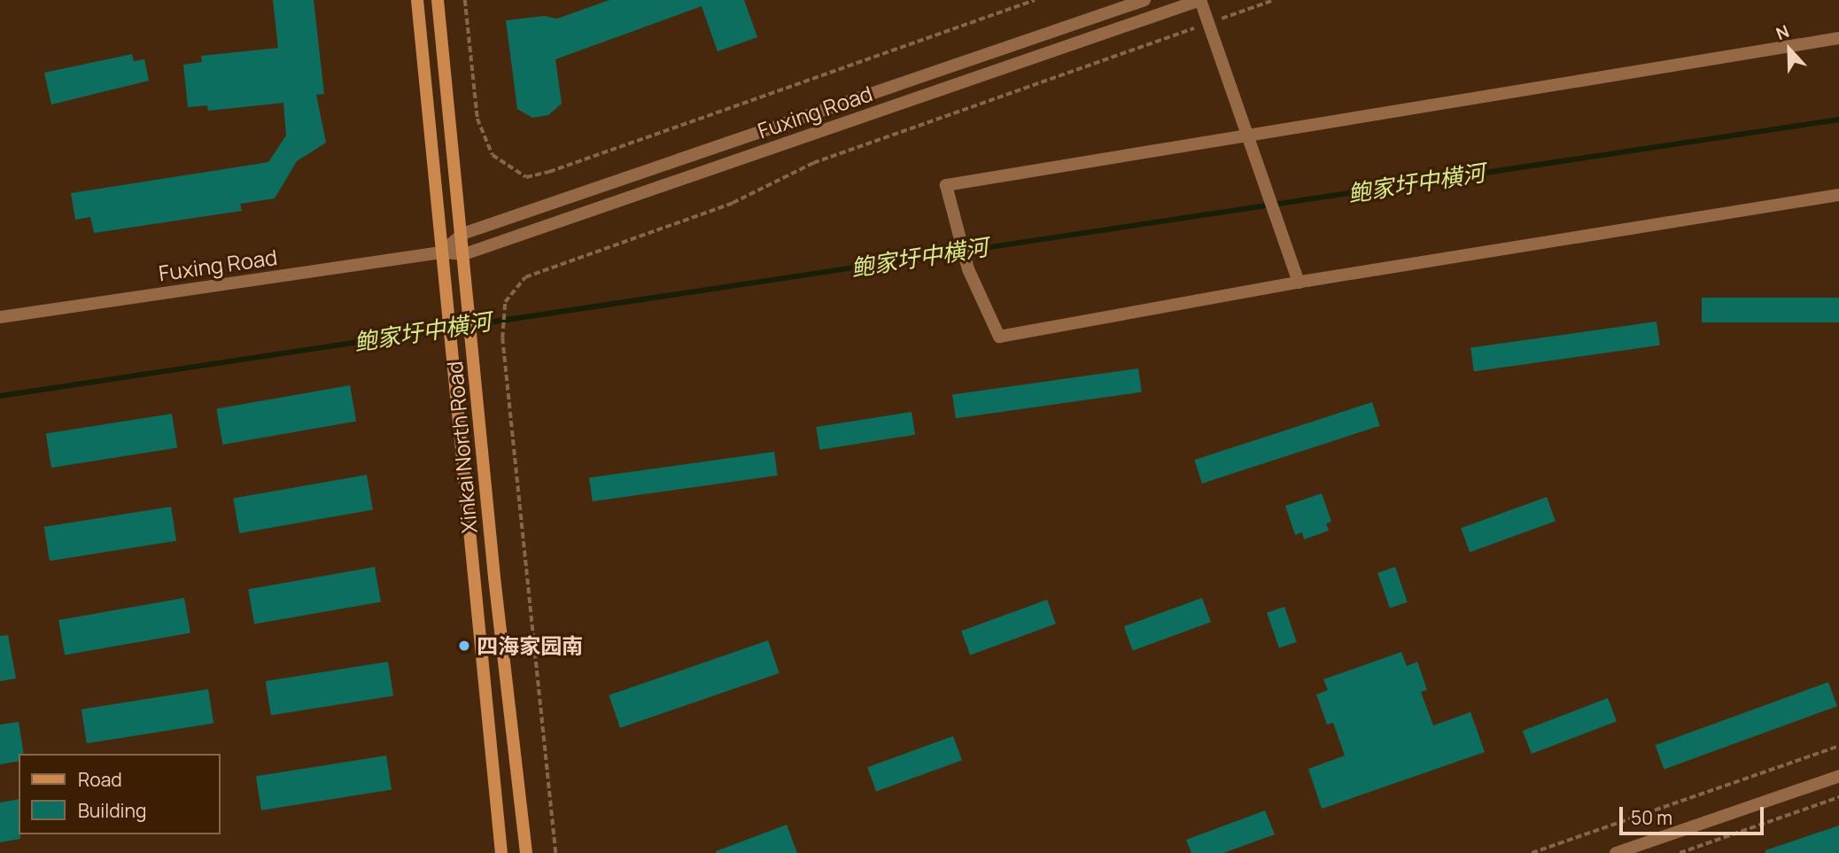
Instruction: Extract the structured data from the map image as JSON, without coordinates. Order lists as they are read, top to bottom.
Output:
{
  "streets": {
    "main road": ["Xinkai North Road"],
    "street": ["Fuxing Road"]
  },
  "crossings": [
    ["Fuxing Road", "Xinkai North Road"]
  ],
  "water": ["鲍家圩中横河"],
  "places": ["四海家园南"],
  "legend": ["Road", "Building"],
  "scale_bar": "50 m",
  "north": "top"
}
